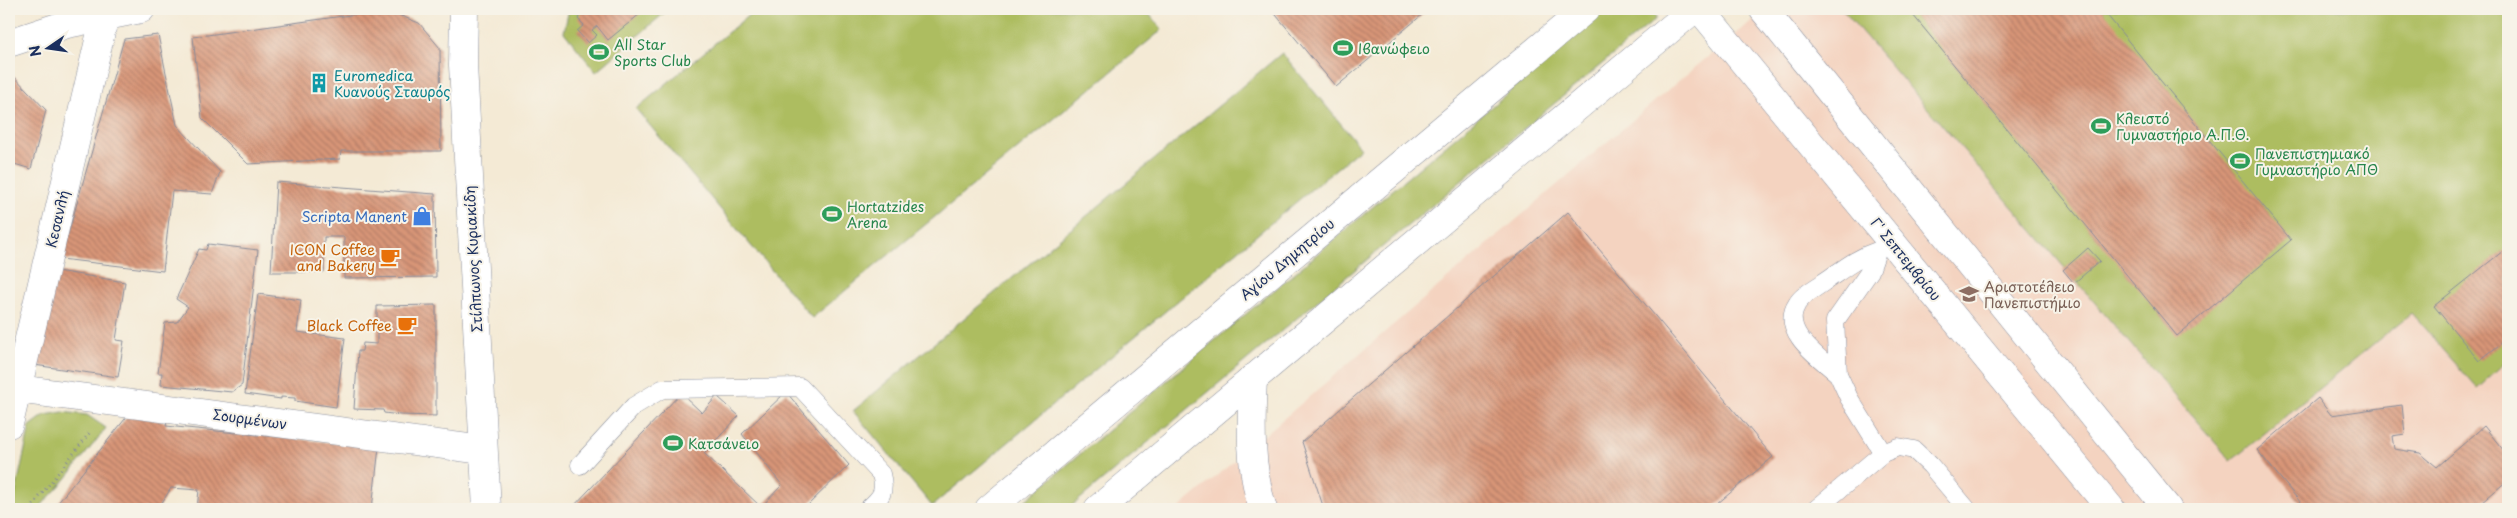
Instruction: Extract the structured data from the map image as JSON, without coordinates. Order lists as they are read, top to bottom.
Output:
{
  "streets": {
    "main road": [
      "Κεσανλή",
      "Στίλπωνος Κυριακίδη",
      "Αγίου Δημητρίου",
      "Γ' Σεπτεμβρίου",
      "Σουρμένων"
    ]
  },
  "crossings": [
    ["Κεσανλή", "Σουρμένων"],
    ["Στίλπωνος Κυριακίδη", "Σουρμένων"]
  ],
  "places": {
    "sports": [
      "Ιβανώφειο",
      "All Star Sports Club",
      "Κλειστό Γυμναστήριο Α.Π.Θ.",
      "Πανεπιστημιακό Γυμναστήριο ΑΠΘ",
      "Hortatzides Arena",
      "Κατσάνειο"
    ],
    "building": ["Euromedica Κυανούς Σταυρός"],
    "shop": ["Scripta Manent"],
    "cafe": ["ICON Coffee and Bakery", "Black Coffee"],
    "school or university": ["Αριστοτέλειο Πανεπιστήμιο"]
  },
  "north": "left"
}
